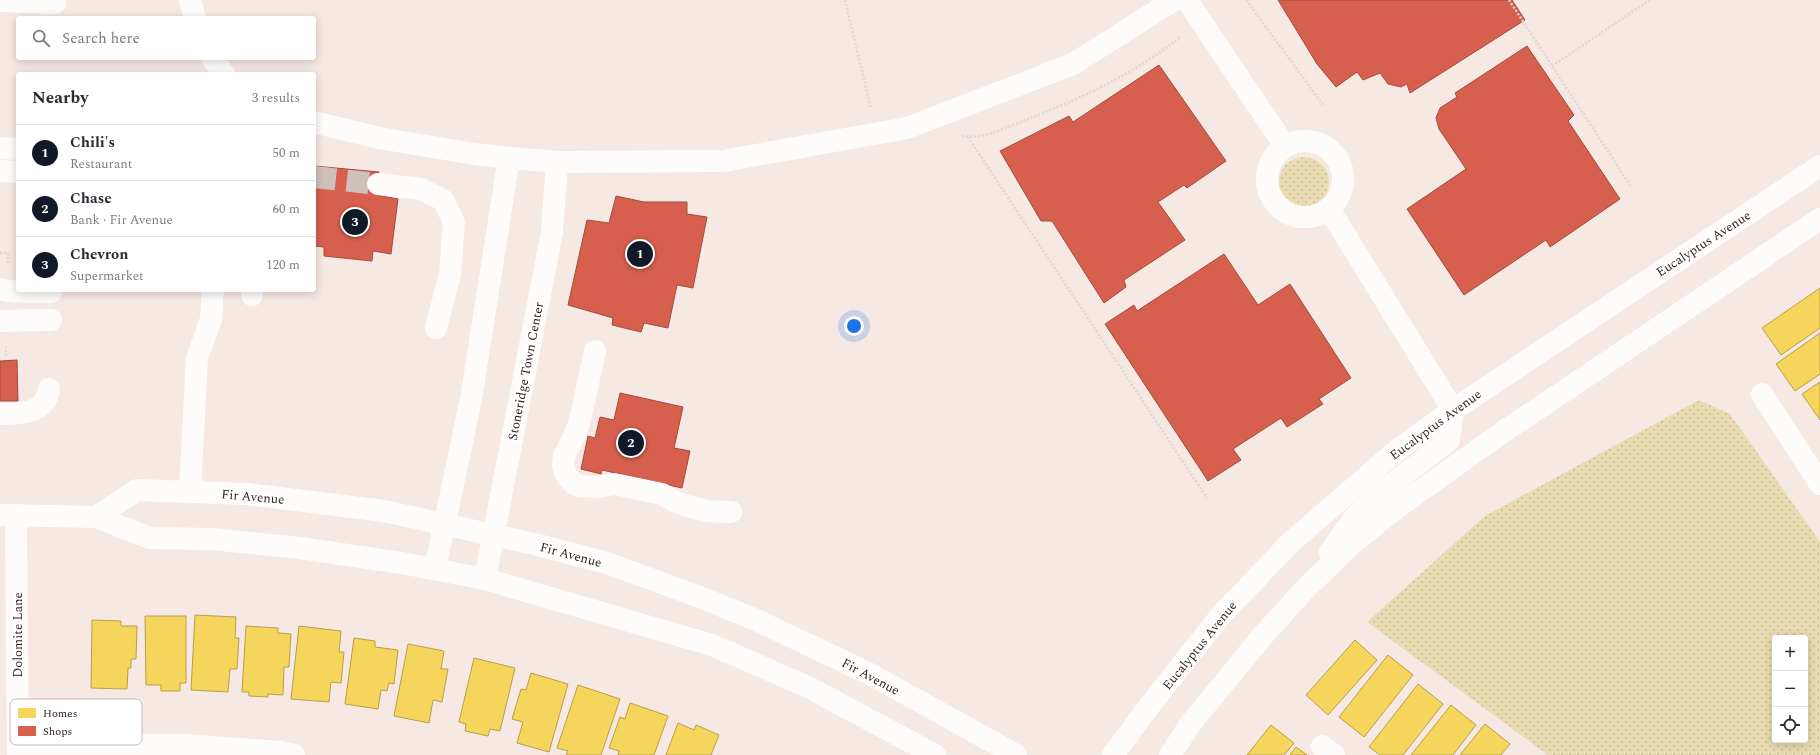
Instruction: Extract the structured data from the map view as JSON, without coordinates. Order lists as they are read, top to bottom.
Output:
{
  "streets": {
    "street": [
      "Eucalyptus Avenue",
      "Stoneridge Town Center",
      "Fir Avenue",
      "Dolomite Lane"
    ]
  },
  "crossings": [
    ["Stoneridge Town Center", "Fir Avenue"]
  ],
  "legend": ["Homes", "Shops"],
  "page": {
    "search": "Search here",
    "heading": ["Nearby", "3 results"],
    "list": [
      {
        "mark": "1",
        "name": "Chili's",
        "note": "Restaurant",
        "value": "50 m"
      },
      {
        "mark": "2",
        "name": "Chase",
        "note": "Bank · Fir Avenue",
        "value": "60 m"
      },
      {
        "mark": "3",
        "name": "Chevron",
        "note": "Supermarket",
        "value": "120 m"
      }
    ],
    "pins": ["3", "1", "2"],
    "map_buttons": ["+", "−"]
  }
}
